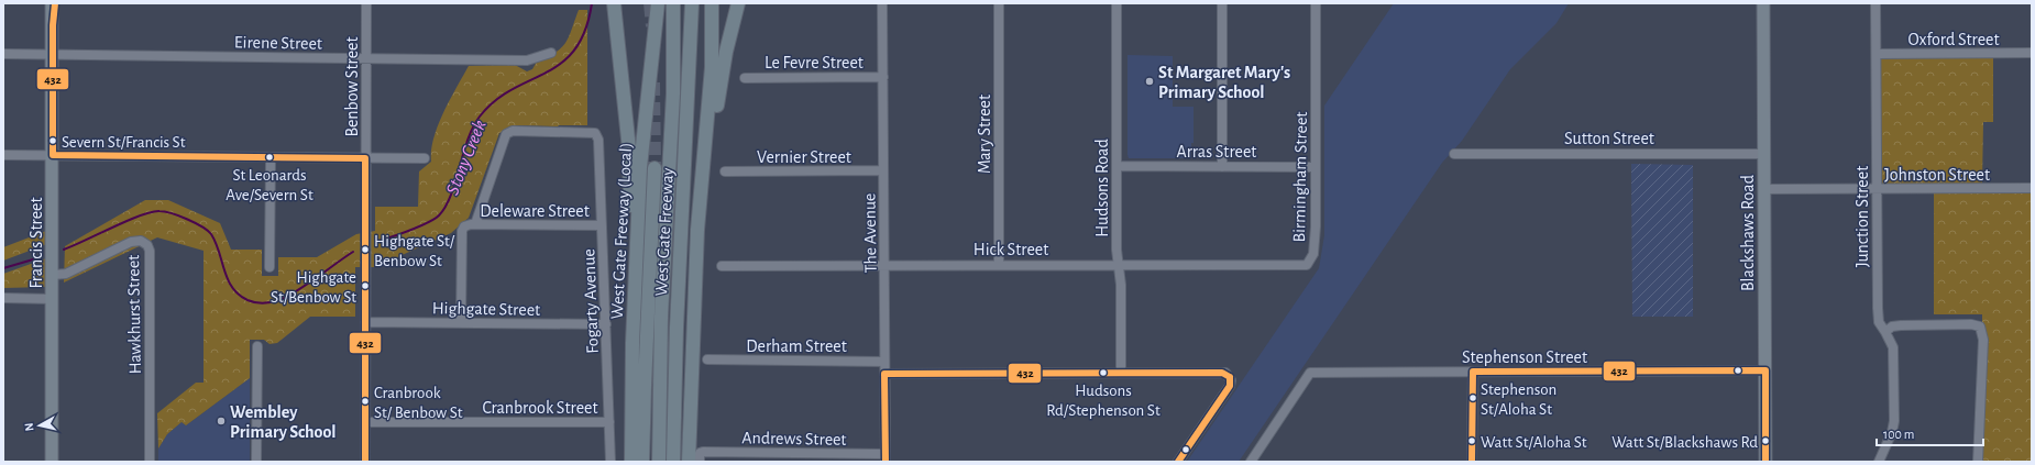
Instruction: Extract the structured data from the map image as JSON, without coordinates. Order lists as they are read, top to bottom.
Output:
{
  "streets": {
    "highway": ["West Gate Freeway (Local)", "West Gate Freeway"],
    "main road": ["Blackshaws Road", "Francis Street"],
    "street": [
      "Oxford Street",
      "Eirene Street",
      "Le Fevre Street",
      "Benbow Street",
      "Mary Street",
      "Sutton Street",
      "Arras Street",
      "Vernier Street",
      "Johnston Street",
      "Birmingham Street",
      "Hudsons Road",
      "Deleware Street",
      "Junction Street",
      "The Avenue",
      "Hick Street",
      "Fogarty Avenue",
      "Highgate Street",
      "Hawkhurst Street",
      "Derham Street",
      "Stephenson Street",
      "Cranbrook Street",
      "Andrews Street"
    ]
  },
  "crossings": [
    ["Oxford Street", "Junction Street"],
    ["Eirene Street", "Benbow Street"],
    ["Eirene Street", "Francis Street"],
    ["Le Fevre Street", "The Avenue"],
    ["Benbow Street", "Highgate Street"],
    ["Benbow Street", "Cranbrook Street"],
    ["Mary Street", "Hick Street"],
    ["Sutton Street", "Blackshaws Road"],
    ["Arras Street", "Birmingham Street"],
    ["Arras Street", "Hudsons Road"],
    ["Vernier Street", "The Avenue"],
    ["Johnston Street", "Junction Street"],
    ["Johnston Street", "Blackshaws Road"],
    ["Birmingham Street", "Hick Street"],
    ["Hudsons Road", "Hick Street"],
    ["Deleware Street", "Fogarty Avenue"],
    ["The Avenue", "Hick Street"],
    ["The Avenue", "Derham Street"],
    ["The Avenue", "Andrews Street"],
    ["Blackshaws Road", "Stephenson Street"],
    ["Francis Street", "Hawkhurst Street"],
    ["Fogarty Avenue", "Highgate Street"],
    ["Fogarty Avenue", "Cranbrook Street"]
  ],
  "water": ["Stony Creek"],
  "places": [
    "St Margaret Mary's Primary School",
    "Severn St/Francis St",
    "St Leonards Ave/Severn St",
    "Highgate St/ Benbow St",
    "Highgate St/Benbow St",
    "Hudsons Rd/Stephenson St",
    "Stephenson St/Aloha St",
    "Cranbrook St/ Benbow St",
    "Wembley Primary School",
    "Watt St/Aloha St",
    "Watt St/Blackshaws Rd"
  ],
  "lines": ["transit line 432"],
  "scale_bar": "100 m",
  "north": "left"
}
